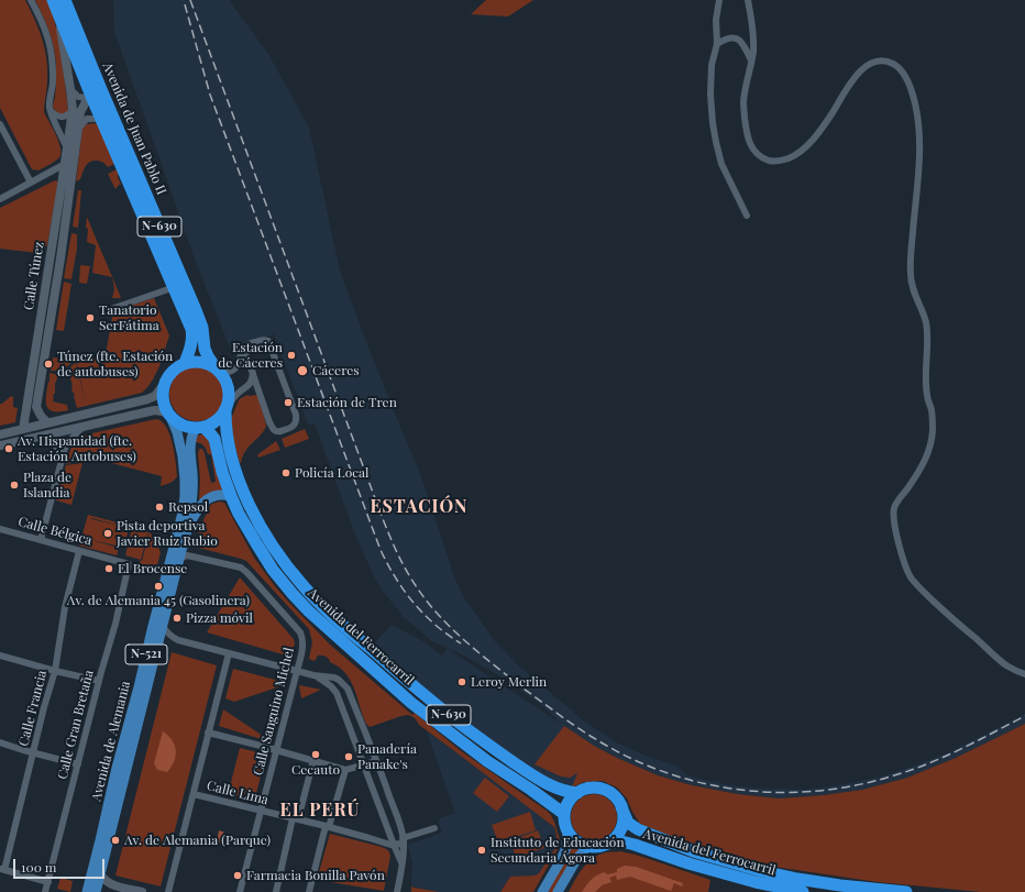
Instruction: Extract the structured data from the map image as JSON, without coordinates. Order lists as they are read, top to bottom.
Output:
{
  "streets": {
    "highway": ["Avenida de Juan Pablo II", "N-630", "Avenida del Ferrocarril"],
    "main road": ["Calle Túnez", "N-521", "Avenida de Alemania"],
    "street": [
      "Calle Bélgica",
      "Calle Francia",
      "Calle Sanguino Michel",
      "Calle Gran Bretaña",
      "Calle Lima"
    ]
  },
  "crossings": [
    ["Avenida de Juan Pablo II", "N-630"],
    ["Avenida de Juan Pablo II", "Calle Túnez"],
    ["Avenida de Juan Pablo II", "Avenida del Ferrocarril"],
    ["Avenida de Juan Pablo II", "Avenida de Alemania"],
    ["N-630", "Avenida del Ferrocarril"],
    ["N-630", "Avenida de Alemania"],
    ["Calle Bélgica", "Calle Francia"],
    ["Calle Bélgica", "Calle Gran Bretaña"],
    ["Avenida del Ferrocarril", "Avenida de Alemania"],
    ["Calle Sanguino Michel", "Avenida de Alemania"],
    ["Calle Sanguino Michel", "Calle Lima"]
  ],
  "districts": ["ESTACIÓN", "EL PERÚ"],
  "places": [
    "Tanatorio SerFátima",
    "Estación de Cáceres",
    "Túnez (fte. Estación de autobuses)",
    "Cáceres",
    "Estación de Tren",
    "Av. Hispanidad (fte. Estación Autobuses)",
    "Policía Local",
    "Plaza de Islandia",
    "Repsol",
    "Pista deportiva Javier Ruiz Rubio",
    "El Brocense",
    "Av. de Alemania 45 (Gasolinera)",
    "Pizza móvil",
    "Leroy Merlin",
    "Cecauto",
    "Panadería Panake's",
    "Av. de Alemania (Parque)",
    "Instituto de Educación Secundaria Ágora",
    "Farmacia Bonilla Pavón"
  ],
  "scale_bar": "100 m"
}
